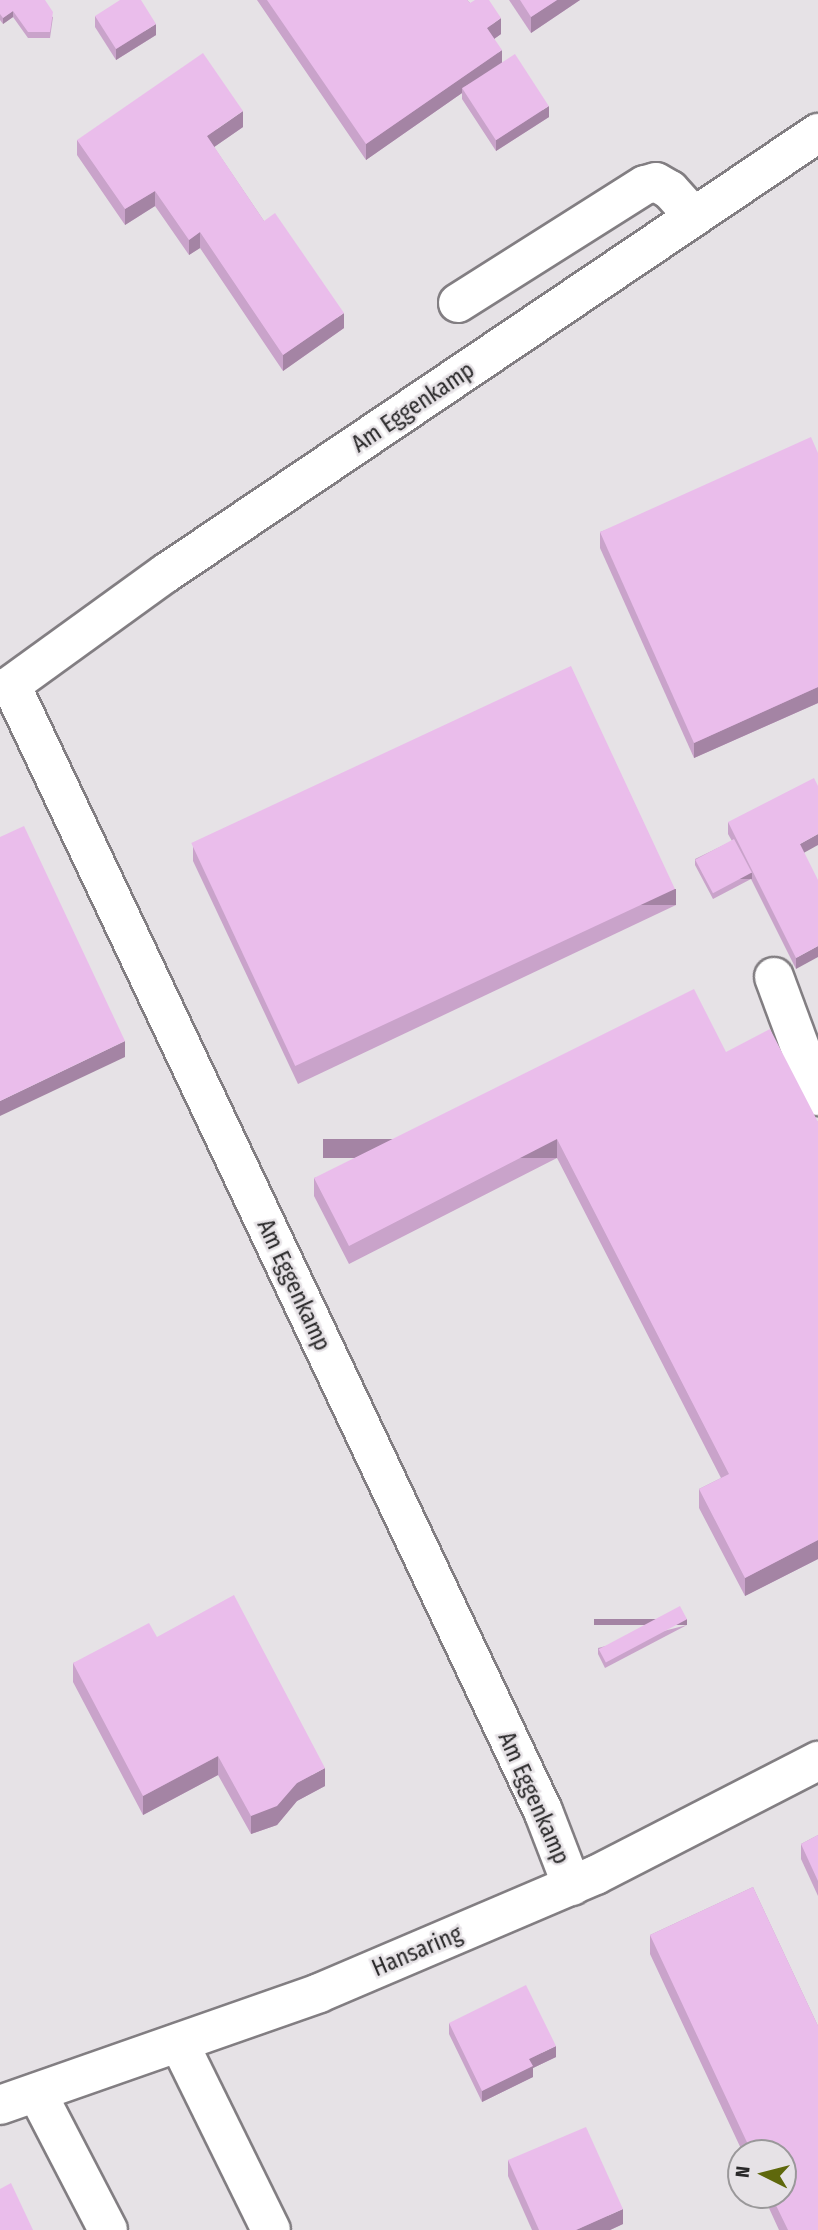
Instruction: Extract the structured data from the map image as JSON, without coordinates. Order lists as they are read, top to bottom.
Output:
{
  "streets": {
    "street": ["Am Eggenkamp", "Hansaring"]
  },
  "crossings": [
    ["Am Eggenkamp", "Hansaring"]
  ],
  "north": "left"
}
